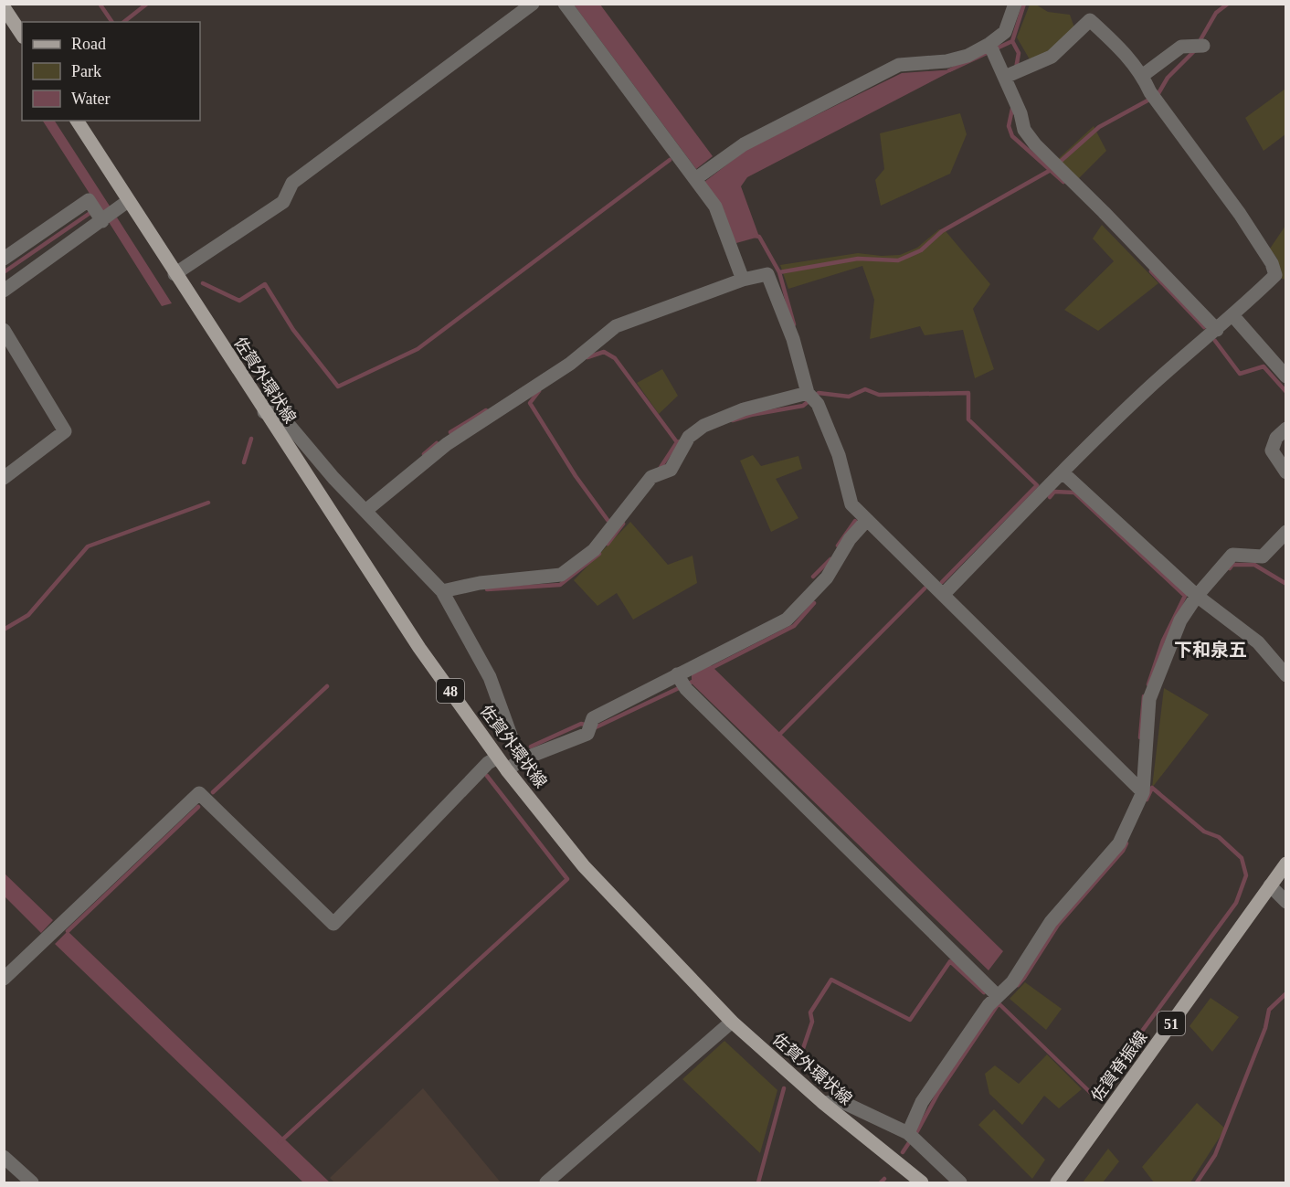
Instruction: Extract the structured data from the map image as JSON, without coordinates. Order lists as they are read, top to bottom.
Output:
{
  "streets": {
    "main road": [
      "佐賀外環状線",
      "48",
      "51",
      "佐賀脊振線"
    ]
  },
  "districts": ["下和泉五"],
  "legend": ["Road", "Park", "Water"]
}
